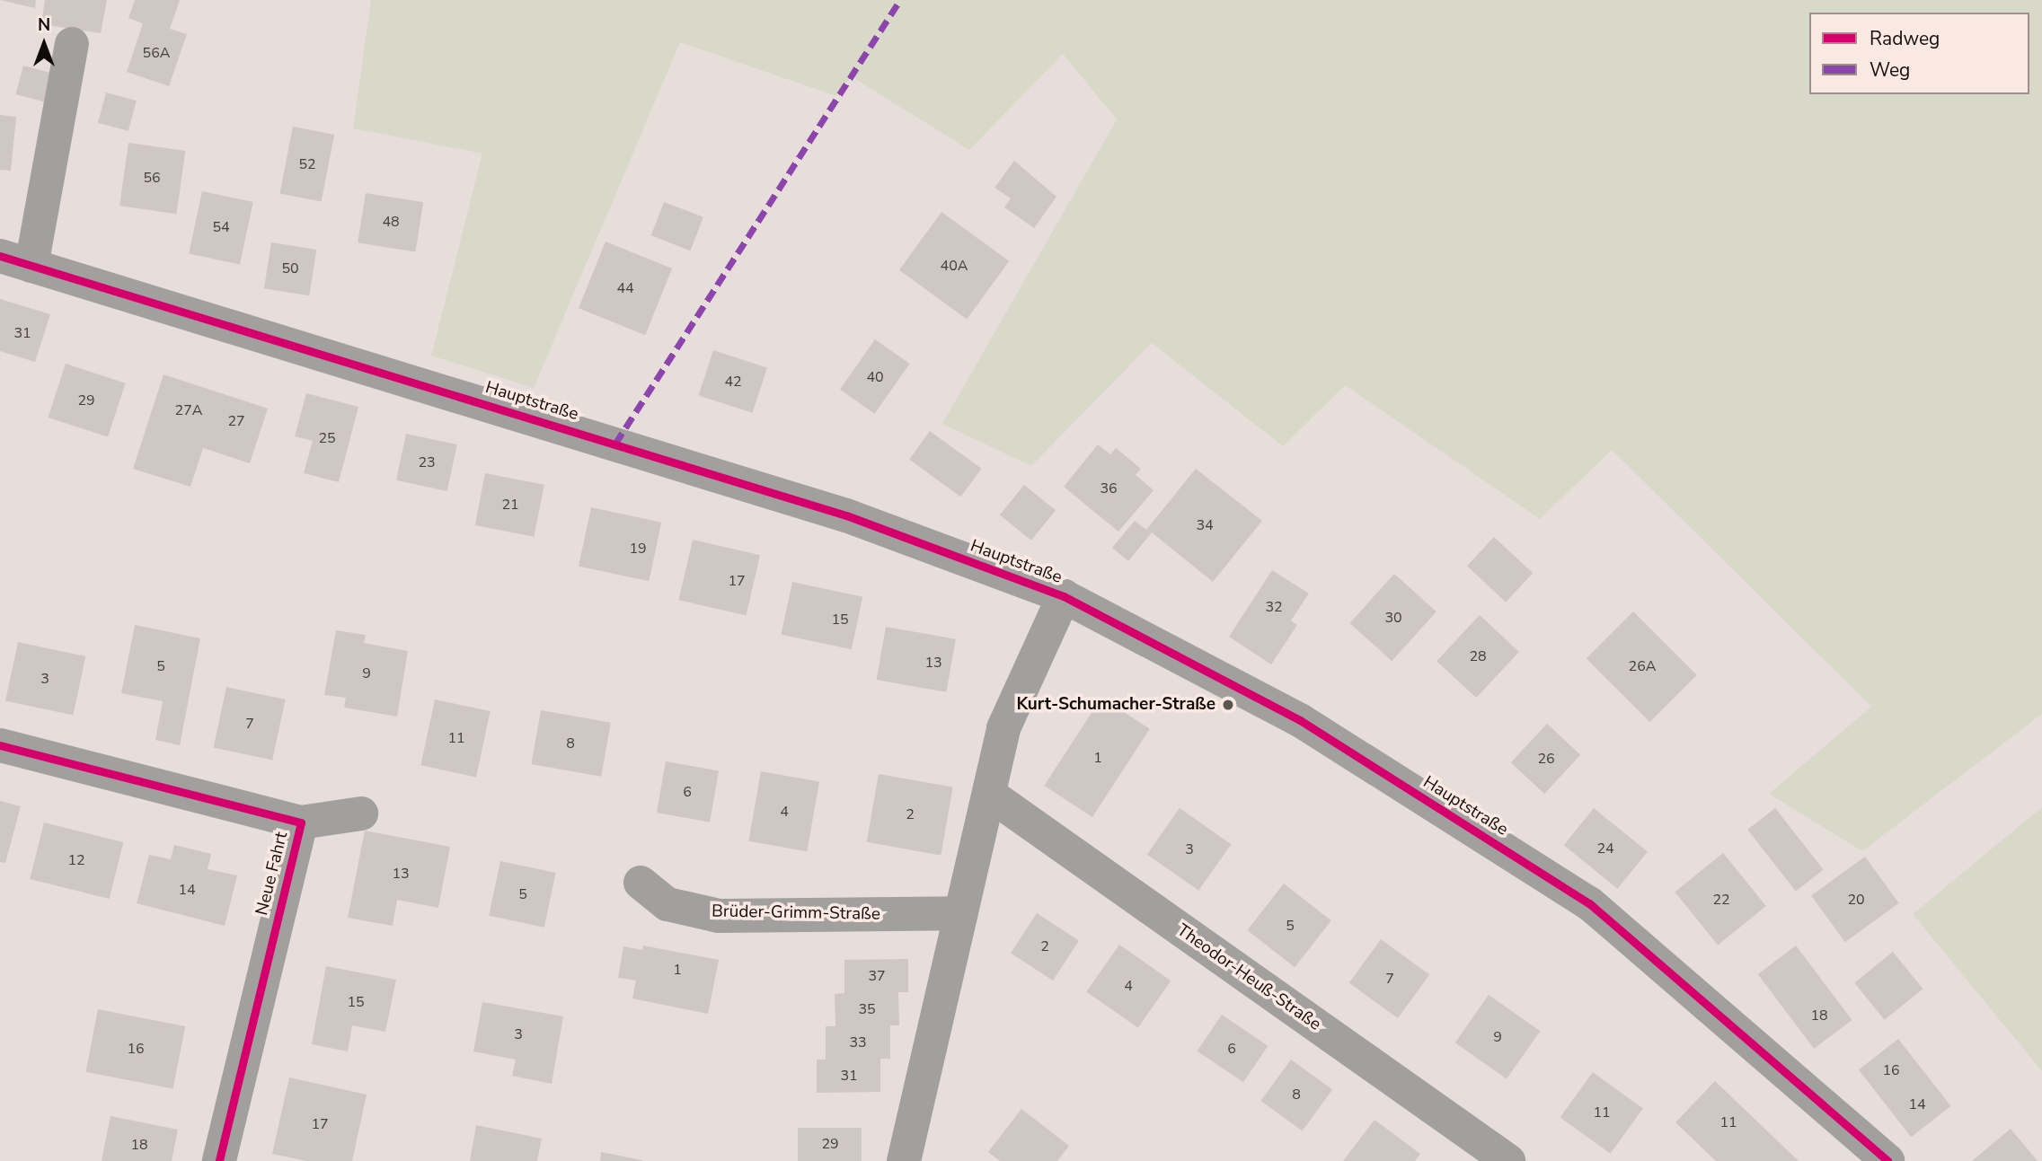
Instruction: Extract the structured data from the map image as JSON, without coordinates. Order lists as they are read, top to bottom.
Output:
{
  "streets": {
    "street": [
      "Hauptstraße",
      "Neue Fahrt",
      "Brüder-Grimm-Straße",
      "Theodor-Heuß-Straße"
    ]
  },
  "places": ["Kurt-Schumacher-Straße"],
  "house_numbers": [
    "56A",
    "52",
    "56",
    "48",
    "54",
    "40A",
    "50",
    "44",
    "31",
    "40",
    "42",
    "29",
    "27A",
    "27",
    "25",
    "23",
    "36",
    "21",
    "34",
    "19",
    "17",
    "32",
    "30",
    "15",
    "28",
    "13",
    "5",
    "26A",
    "9",
    "3",
    "7",
    "11",
    "8",
    "1",
    "26",
    "6",
    "4",
    "2",
    "24",
    "3",
    "12",
    "13",
    "14",
    "5",
    "22",
    "20",
    "5",
    "2",
    "1",
    "37",
    "7",
    "4",
    "15",
    "35",
    "18",
    "3",
    "9",
    "33",
    "16",
    "6",
    "16",
    "31",
    "8",
    "14",
    "11",
    "11",
    "17",
    "29",
    "18"
  ],
  "legend": ["Radweg", "Weg"],
  "north": "top"
}
